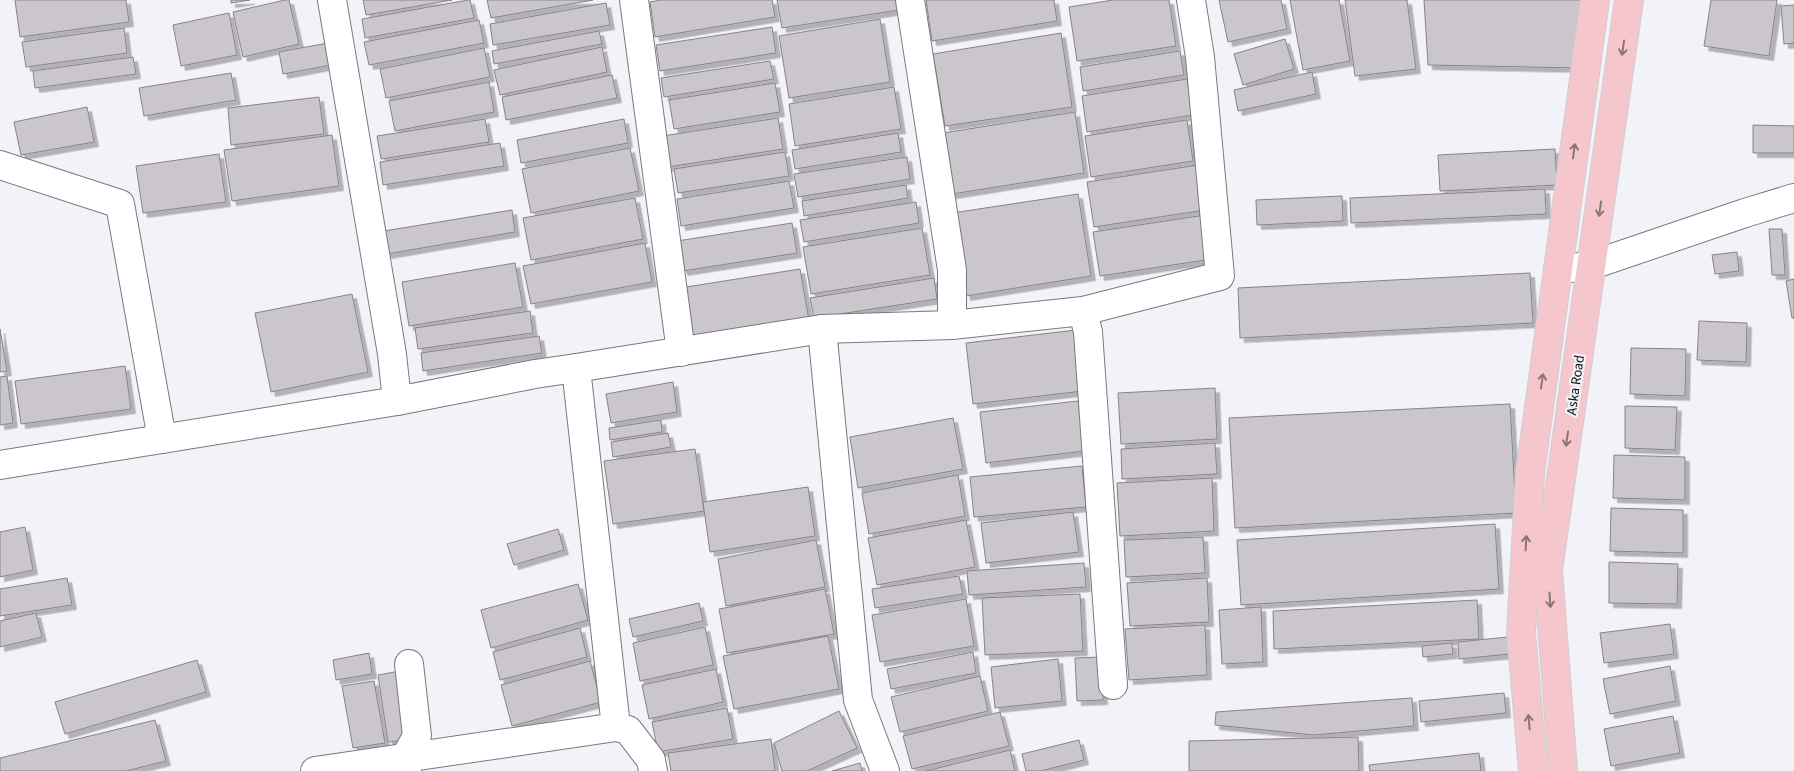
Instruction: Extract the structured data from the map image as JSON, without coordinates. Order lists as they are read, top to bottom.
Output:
{
  "streets": {
    "highway": ["Aska Road"]
  }
}
